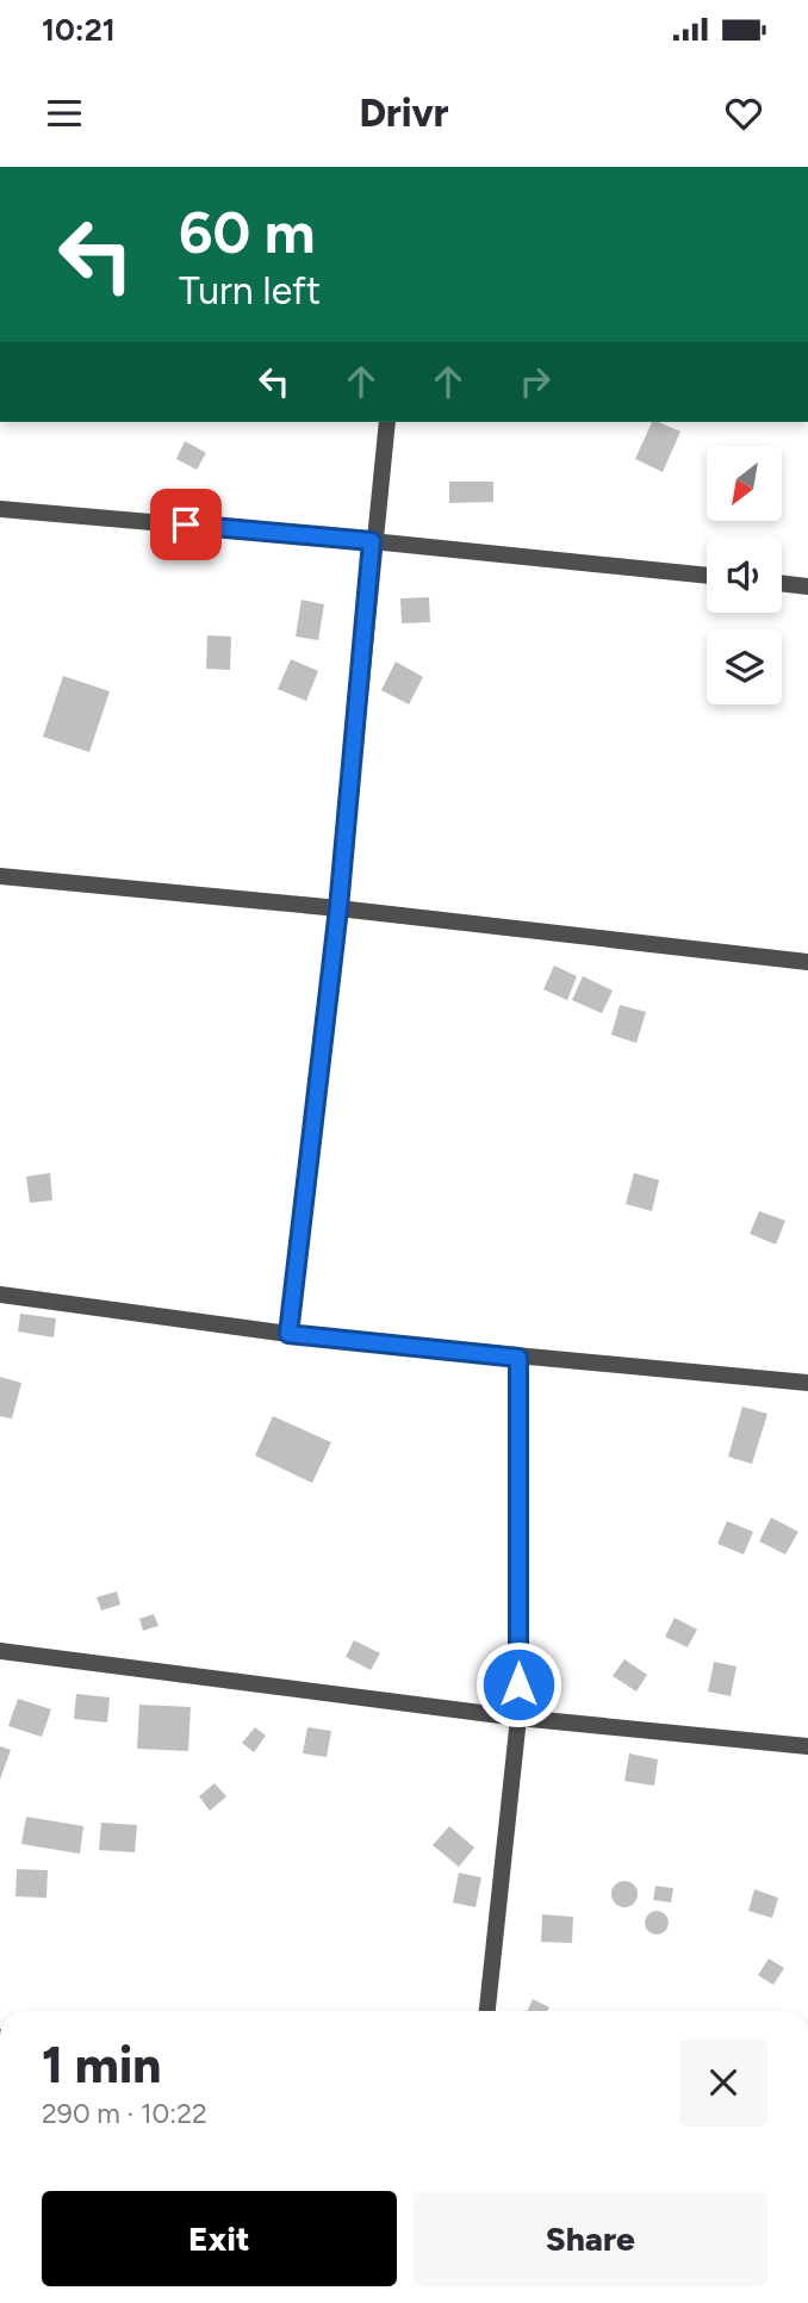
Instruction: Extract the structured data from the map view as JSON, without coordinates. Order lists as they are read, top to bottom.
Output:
{
  "north": "bottom left",
  "page": {
    "status": "10:21",
    "header": "Drivr",
    "turn": ["60 m", "Turn left"],
    "heading": ["1 min", "290 m · 10:22"],
    "buttons": ["Exit", "Share"]
  }
}
